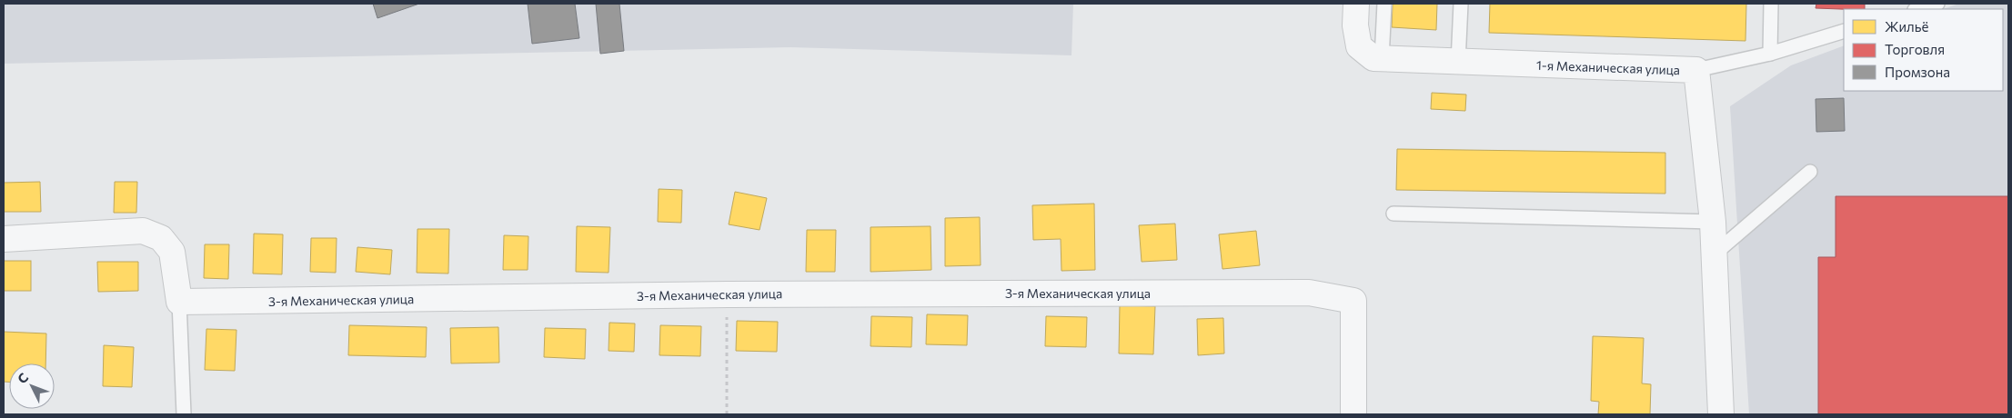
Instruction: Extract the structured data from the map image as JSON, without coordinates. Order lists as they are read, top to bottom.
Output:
{
  "streets": {
    "street": ["1-я Механическая улица", "3-я Механическая улица"]
  },
  "legend": ["Жильё", "Торговля", "Промзона"],
  "north": "top left"
}
